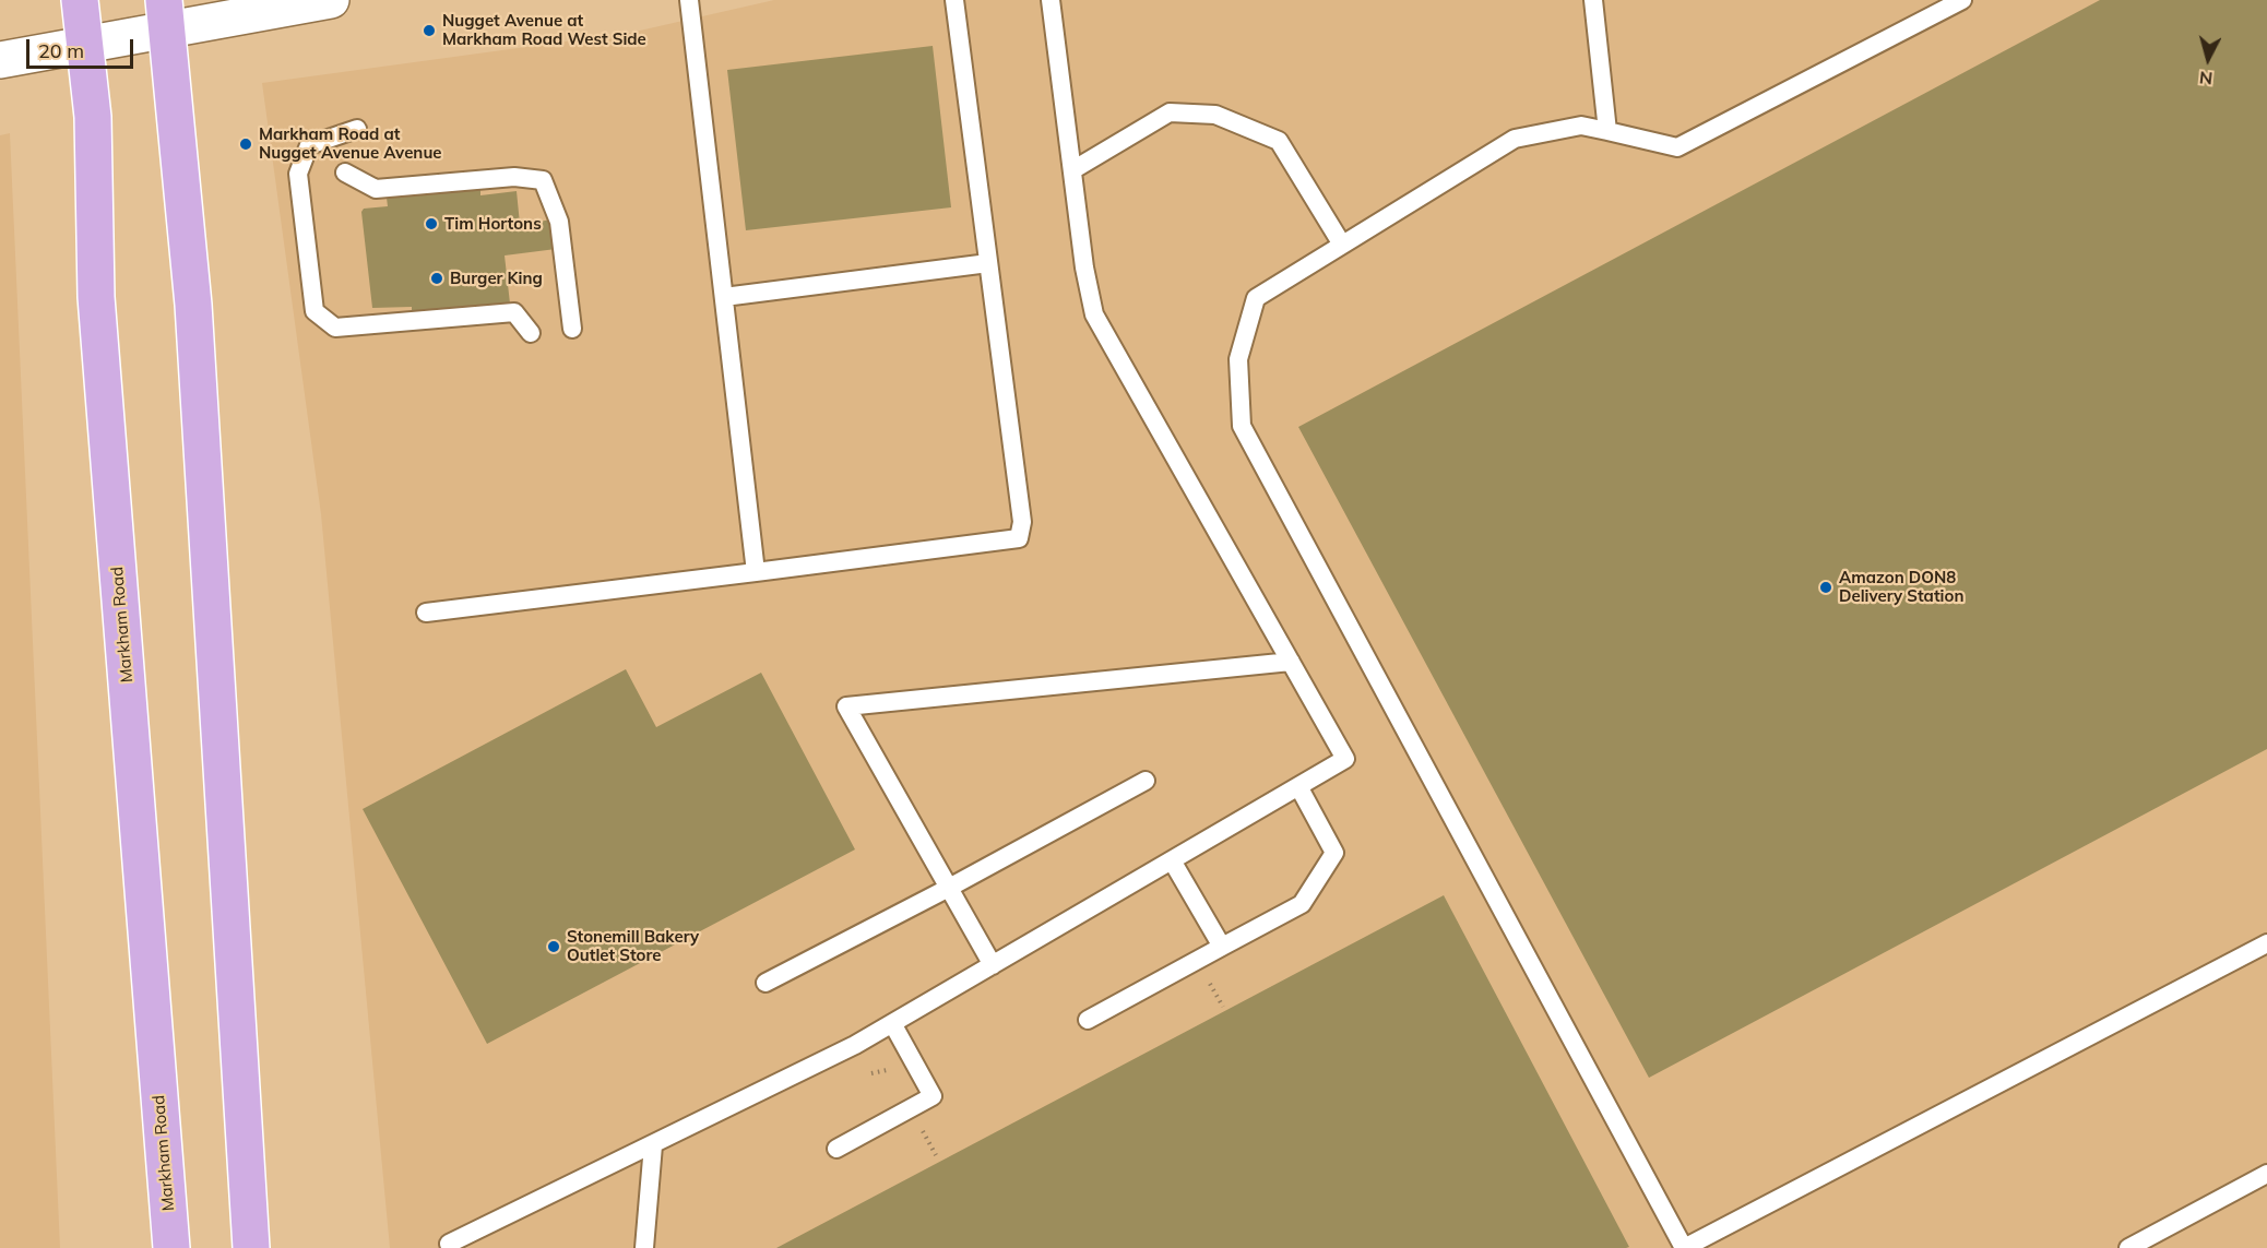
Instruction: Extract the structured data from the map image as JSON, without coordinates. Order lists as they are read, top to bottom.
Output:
{
  "streets": {
    "main road": ["Markham Road"]
  },
  "places": [
    "Nugget Avenue at Markham Road West Side",
    "Markham Road at Nugget Avenue Avenue",
    "Tim Hortons",
    "Burger King",
    "Amazon DON8 Delivery Station",
    "Stonemill Bakery Outlet Store"
  ],
  "scale_bar": "20 m",
  "north": "bottom"
}
